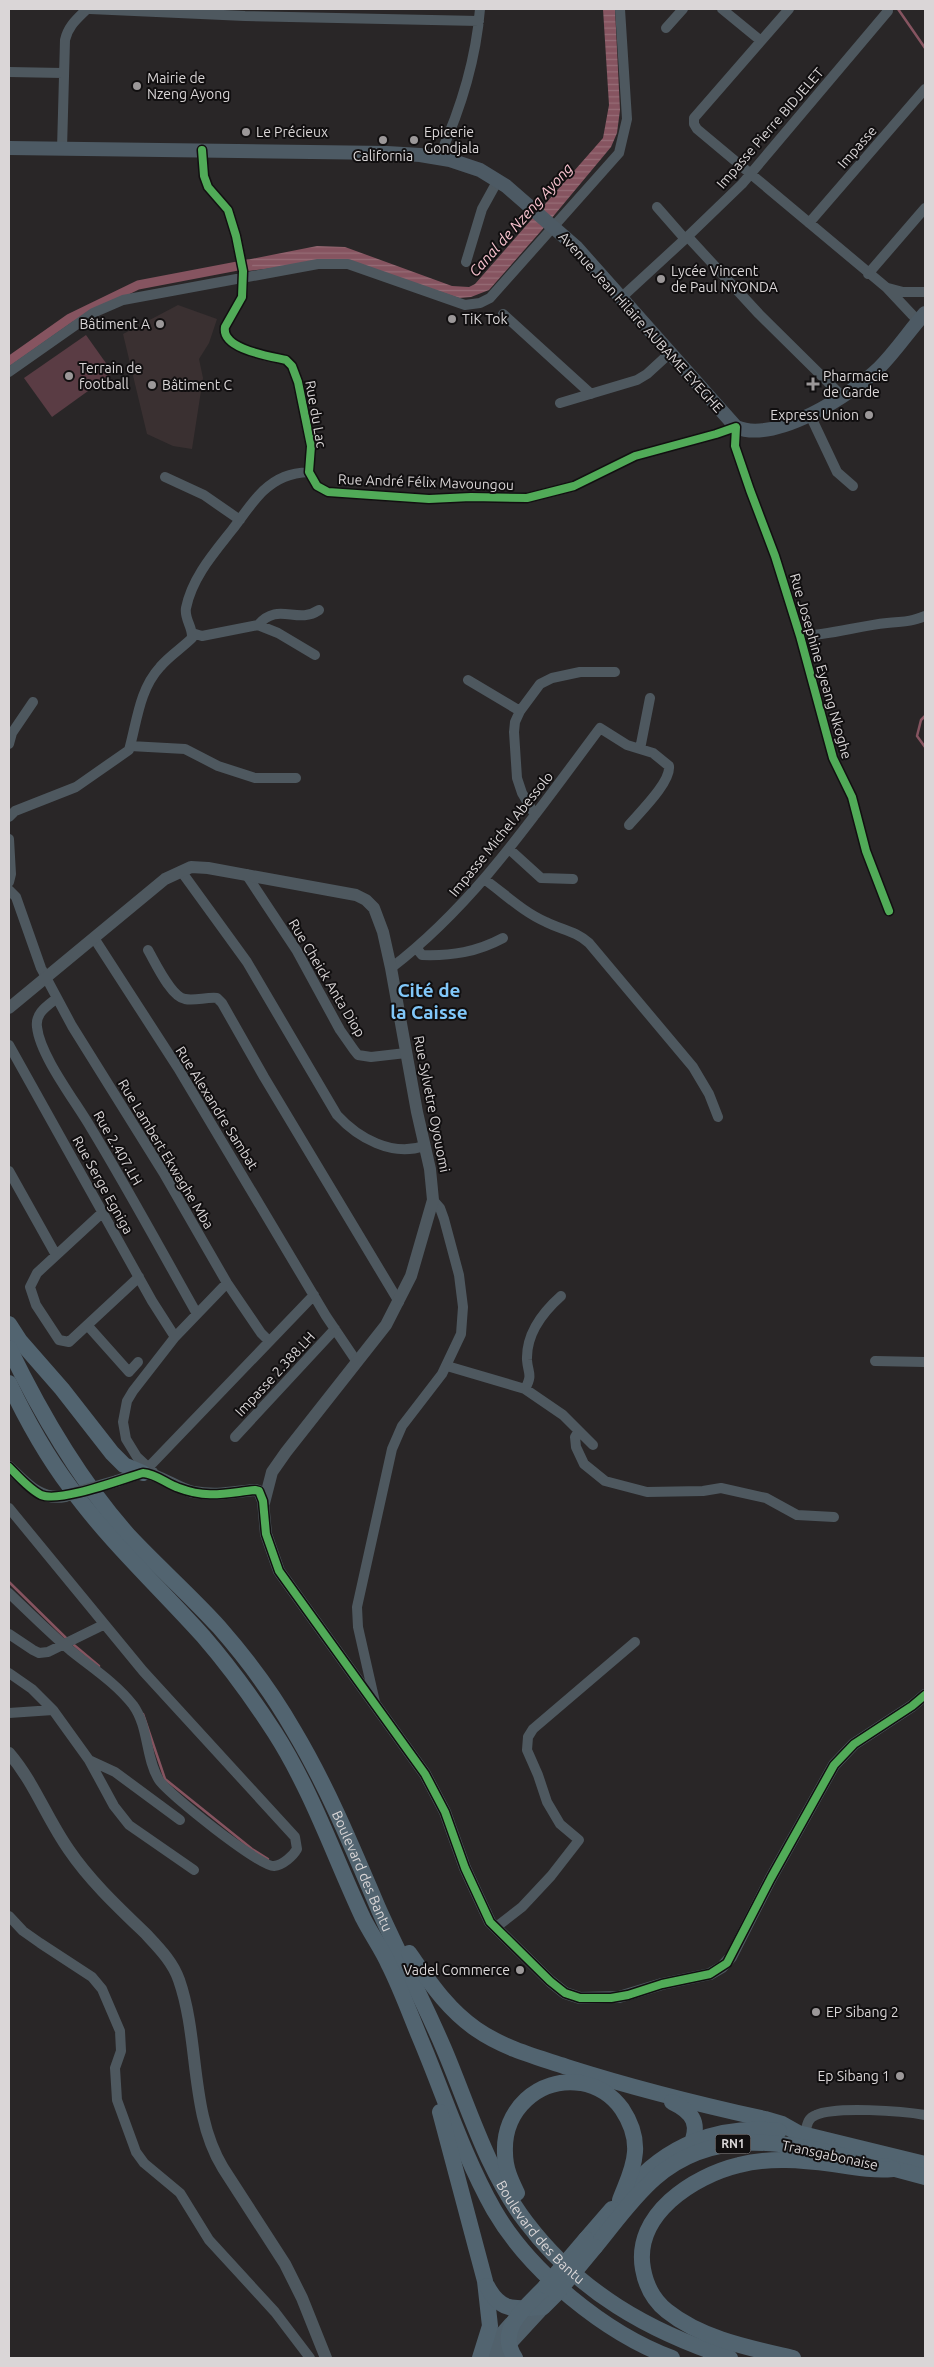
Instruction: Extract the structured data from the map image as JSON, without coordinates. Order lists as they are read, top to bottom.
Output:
{
  "streets": {
    "highway": ["Boulevard des Bantu", "RN1", "Transgabonaise"],
    "main road": ["Avenue Jean Hilaire AUBAME EYEGHE"],
    "street": [
      "Impasse Pierre BIDJELET",
      "Impasse",
      "Rue du Lac",
      "Rue André Félix Mavoungou",
      "Rue Josephine Eyeang Nkoghe",
      "Impasse Michel Abessolo",
      "Rue Cheick Anta Diop",
      "Rue Sylvetre Oyouomi",
      "Rue Alexandre Sambat",
      "Rue 2.407.LH",
      "Rue Lambert Ekwaghe Mba",
      "Rue Serge Egniga",
      "Impasse 2.388.LH"
    ]
  },
  "crossings": [
    ["Impasse Pierre BIDJELET", "Avenue Jean Hilaire AUBAME EYEGHE"],
    ["Avenue Jean Hilaire AUBAME EYEGHE", "Rue André Félix Mavoungou"],
    ["Avenue Jean Hilaire AUBAME EYEGHE", "Rue Josephine Eyeang Nkoghe"],
    ["Rue du Lac", "Rue André Félix Mavoungou"],
    ["Rue André Félix Mavoungou", "Rue Josephine Eyeang Nkoghe"],
    ["Impasse Michel Abessolo", "Rue Sylvetre Oyouomi"],
    ["Rue Cheick Anta Diop", "Rue Sylvetre Oyouomi"],
    ["Rue Sylvetre Oyouomi", "Rue Alexandre Sambat"],
    ["Rue Sylvetre Oyouomi", "Rue Lambert Ekwaghe Mba"],
    ["Rue 2.407.LH", "Rue Lambert Ekwaghe Mba"],
    ["RN1", "Transgabonaise"]
  ],
  "districts": ["Cité de la Caisse"],
  "water": ["Canal de Nzeng Ayong"],
  "places": {
    "other": [
      "Mairie de Nzeng Ayong",
      "Le Précieux",
      "California",
      "Epicerie Gondjala",
      "Lycée Vincent de Paul NYONDA",
      "TiK Tok",
      "Bâtiment A",
      "Terrain de football",
      "Bâtiment C",
      "Express Union",
      "Vadel Commerce",
      "EP Sibang 2",
      "Ep Sibang 1"
    ],
    "health": ["Pharmacie de Garde"]
  }
}
